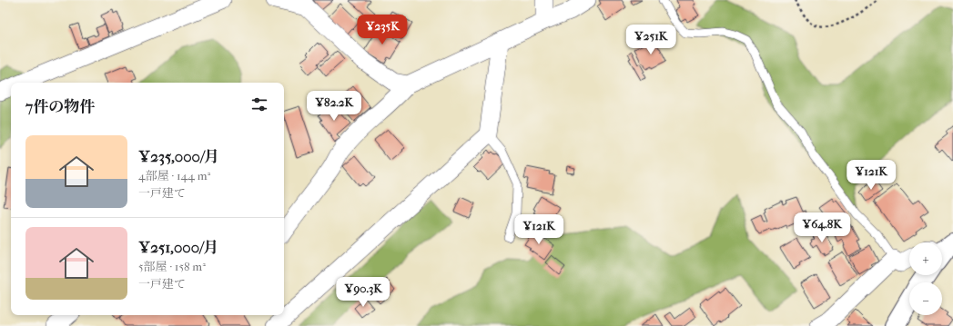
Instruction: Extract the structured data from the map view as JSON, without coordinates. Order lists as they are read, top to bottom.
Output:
{
  "page": {
    "price": [
      "¥235K",
      "¥251K",
      "¥82.2K",
      "¥121K",
      "¥64.8K",
      "¥121K",
      "¥90.3K"
    ],
    "heading": "7件の物件",
    "list": [
      {
        "name": "¥235,000/月",
        "note": "4部屋 · 144 m² · 一戸建て"
      },
      {
        "name": "¥251,000/月",
        "note": "5部屋 · 158 m² · 一戸建て"
      }
    ],
    "map_buttons": ["+", "−"]
  }
}
